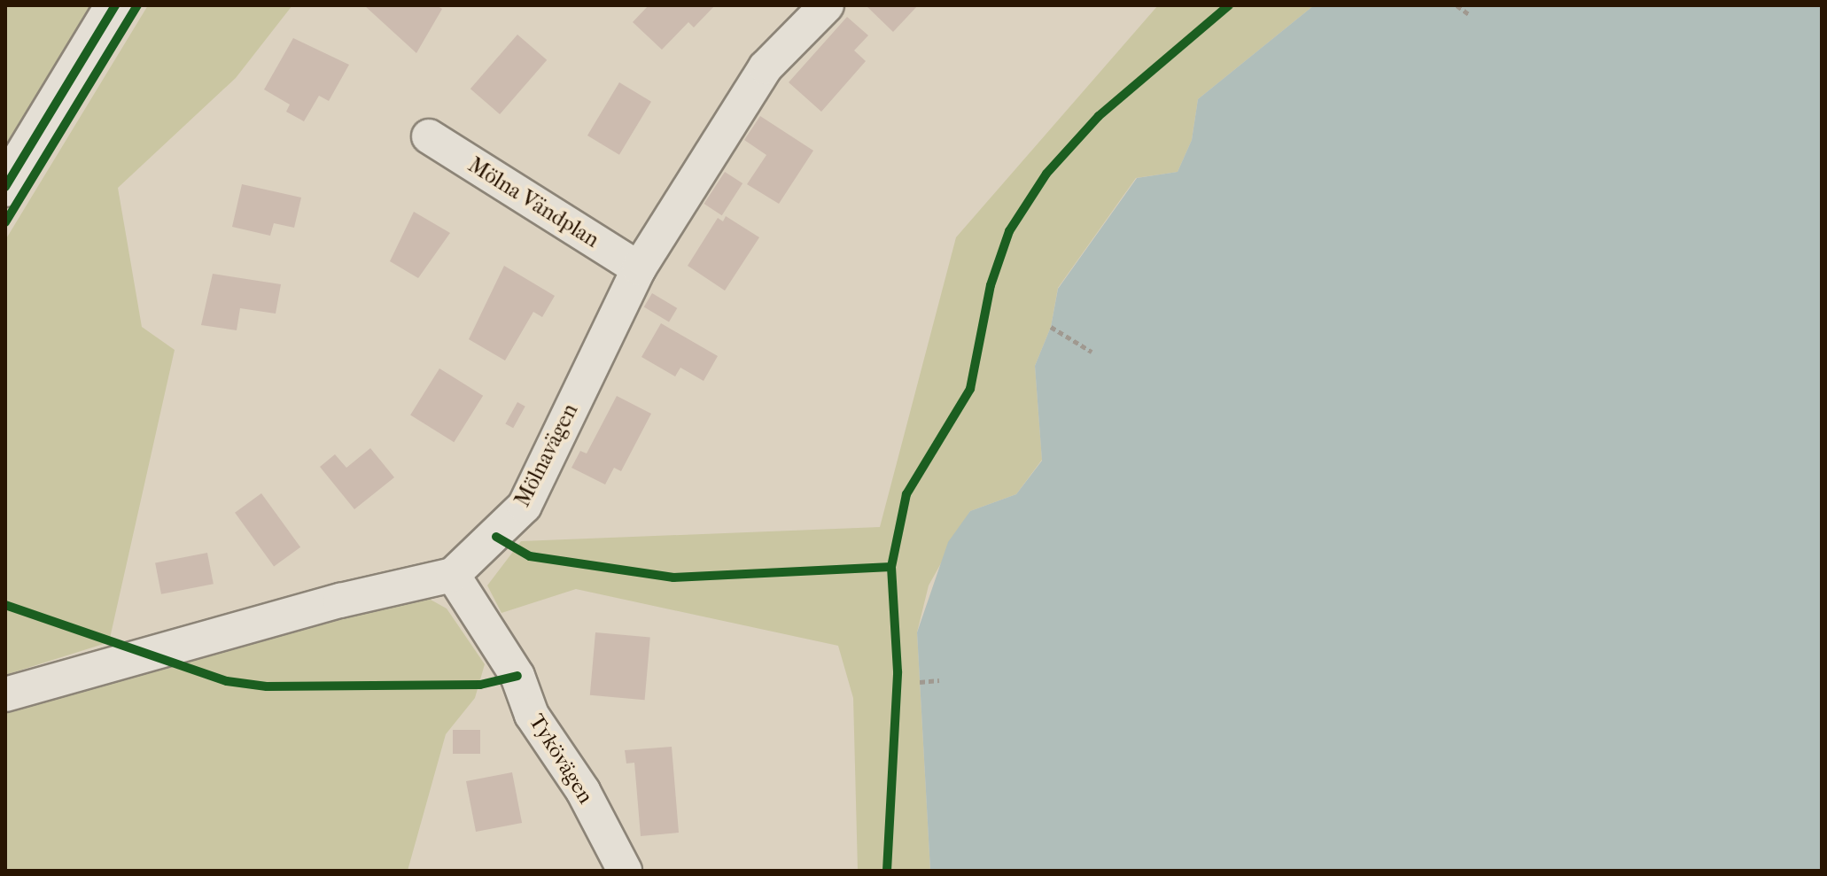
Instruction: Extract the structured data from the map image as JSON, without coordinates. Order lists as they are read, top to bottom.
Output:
{
  "streets": {
    "street": ["Mölna Vändplan", "Mölnavägen", "Tykövägen"]
  },
  "crossings": [
    ["Mölna Vändplan", "Mölnavägen"],
    ["Mölnavägen", "Tykövägen"]
  ]
}
